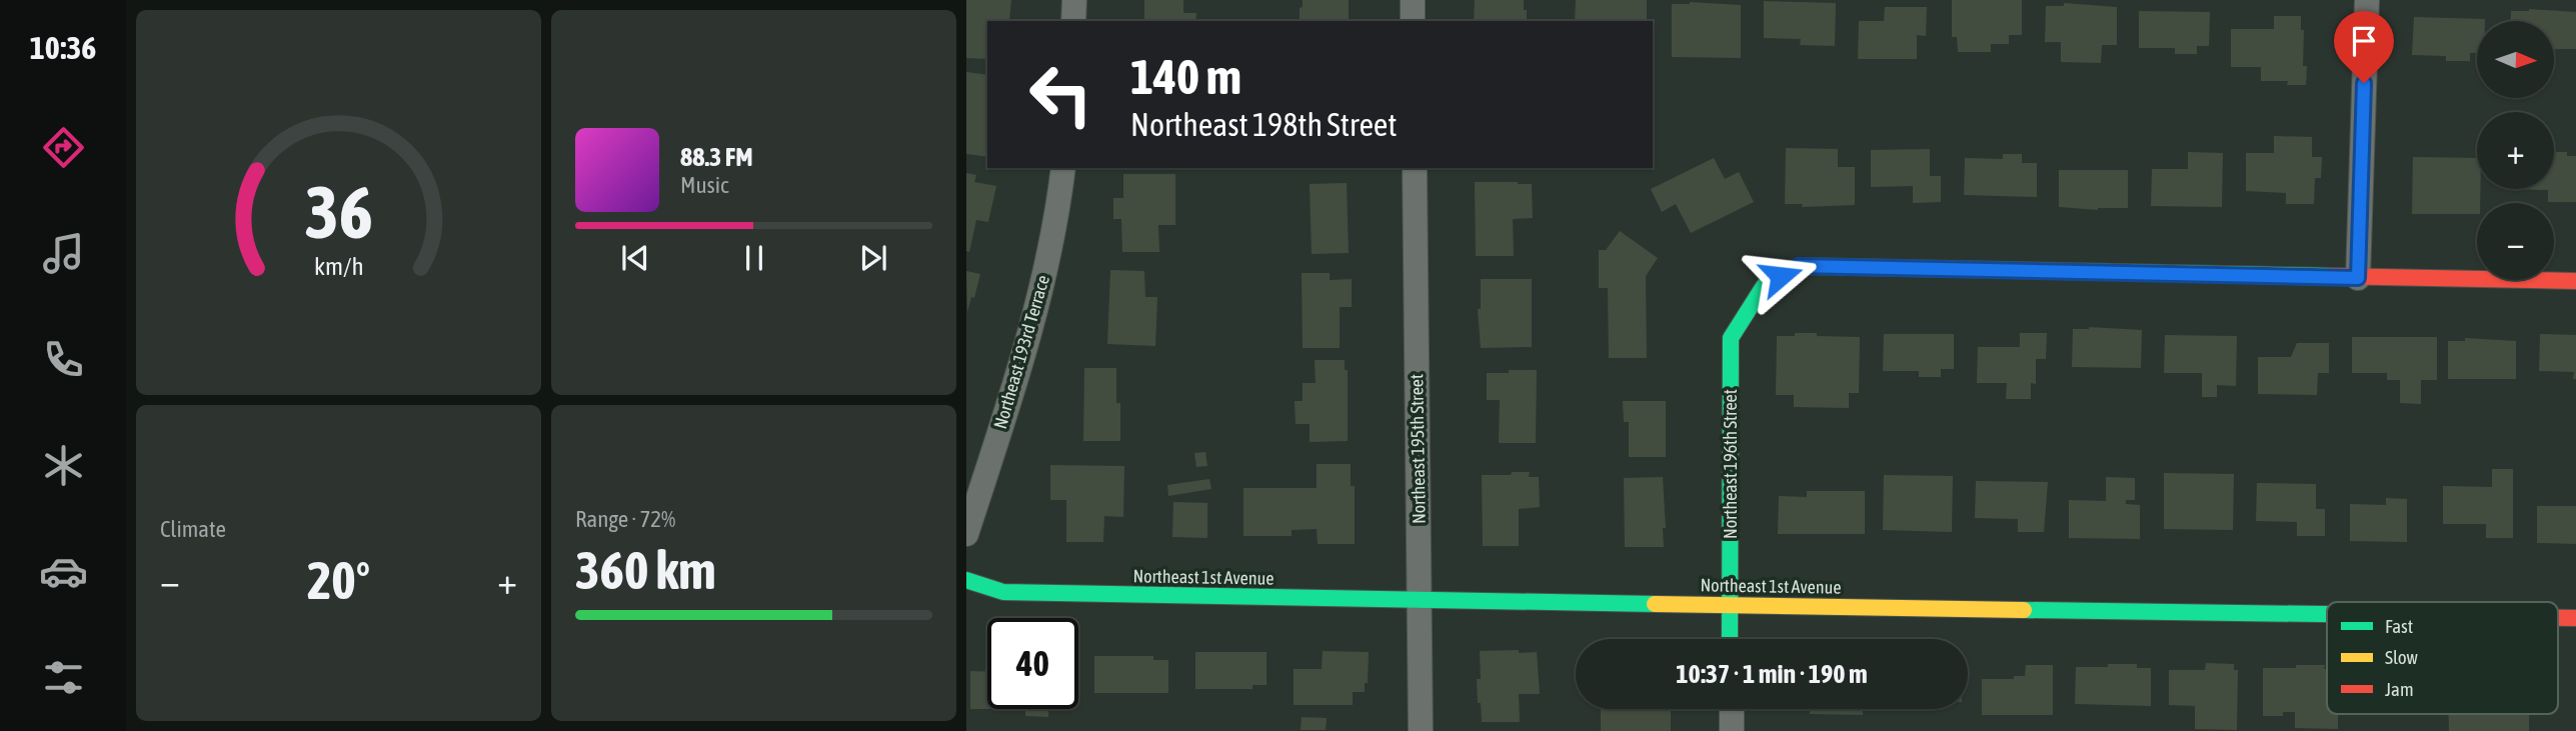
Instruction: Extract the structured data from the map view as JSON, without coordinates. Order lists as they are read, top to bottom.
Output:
{
  "streets": {
    "street": [
      "Northeast 193rd Terrace",
      "Northeast 195th Street",
      "Northeast 196th Street",
      "Northeast 1st Avenue"
    ]
  },
  "crossings": [
    ["Northeast 195th Street", "Northeast 1st Avenue"],
    ["Northeast 196th Street", "Northeast 1st Avenue"]
  ],
  "legend": ["Fast", "Slow", "Jam"],
  "north": "right",
  "page": {
    "tabs": "10:36",
    "map_buttons": ["+", "−"],
    "turn": ["140 m", "Northeast 198th Street"],
    "song": ["88.3 FM", "Music"],
    "tile": [
      "Climate",
      ["Range · 72%", "360 km"]
    ],
    "heat": ["−", "20°", "+"],
    "limit": "40",
    "trip": "10:37 · 1 min · 190 m",
    "gauge": ["36", "km/h"]
  }
}
